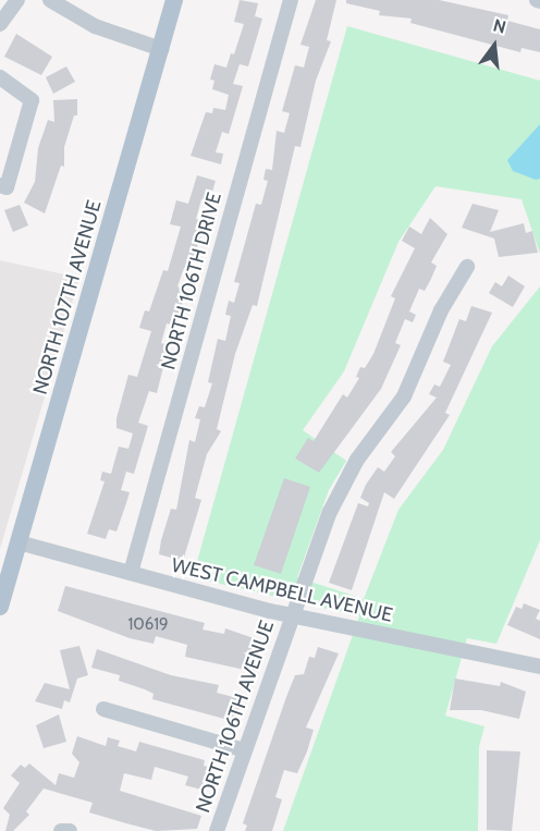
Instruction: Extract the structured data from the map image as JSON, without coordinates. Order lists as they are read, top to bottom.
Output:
{
  "streets": {
    "main road": ["NORTH 107TH AVENUE"],
    "street": ["NORTH 106TH DRIVE", "WEST CAMPBELL AVENUE", "NORTH 106TH AVENUE"]
  },
  "crossings": [
    ["NORTH 106TH DRIVE", "WEST CAMPBELL AVENUE"],
    ["NORTH 107TH AVENUE", "WEST CAMPBELL AVENUE"],
    ["WEST CAMPBELL AVENUE", "NORTH 106TH AVENUE"]
  ],
  "house_numbers": ["10619"],
  "north": "top"
}
